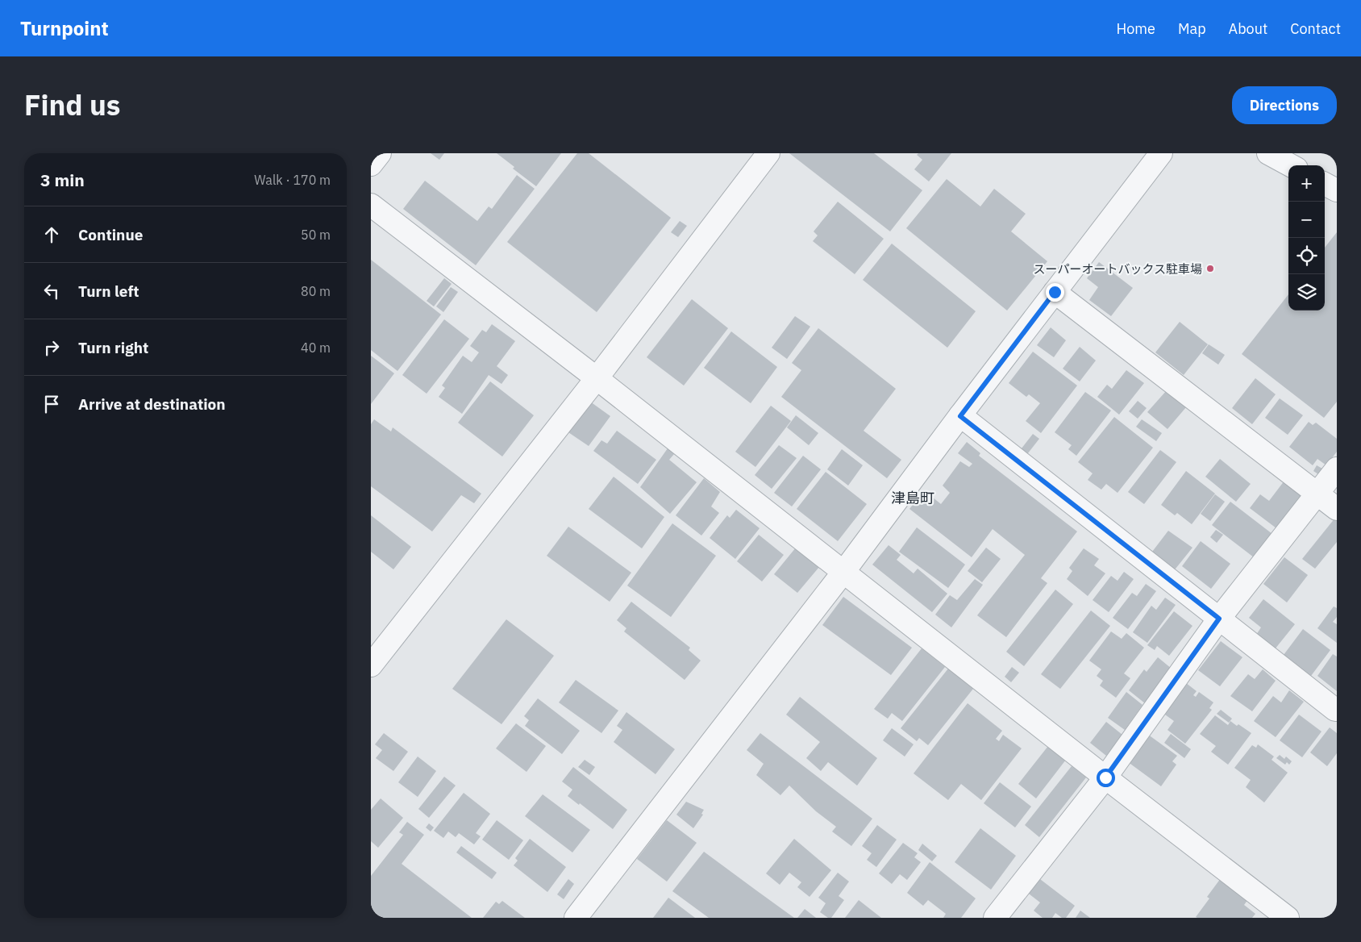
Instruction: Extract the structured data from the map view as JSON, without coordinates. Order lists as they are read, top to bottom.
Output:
{
  "districts": ["津島町"],
  "places": ["スーパーオートバックス駐車場"],
  "page": {
    "header": "Turnpoint",
    "nav": [
      "Home",
      "Map",
      "About",
      "Contact"
    ],
    "title": "Find us",
    "buttons": "Directions",
    "heading": ["3 min", "Walk · 170 m"],
    "map_buttons": ["+", "−"],
    "list": [
      ["Continue", "50 m"],
      ["Turn left", "80 m"],
      ["Turn right", "40 m"],
      "Arrive at destination"
    ]
  }
}
